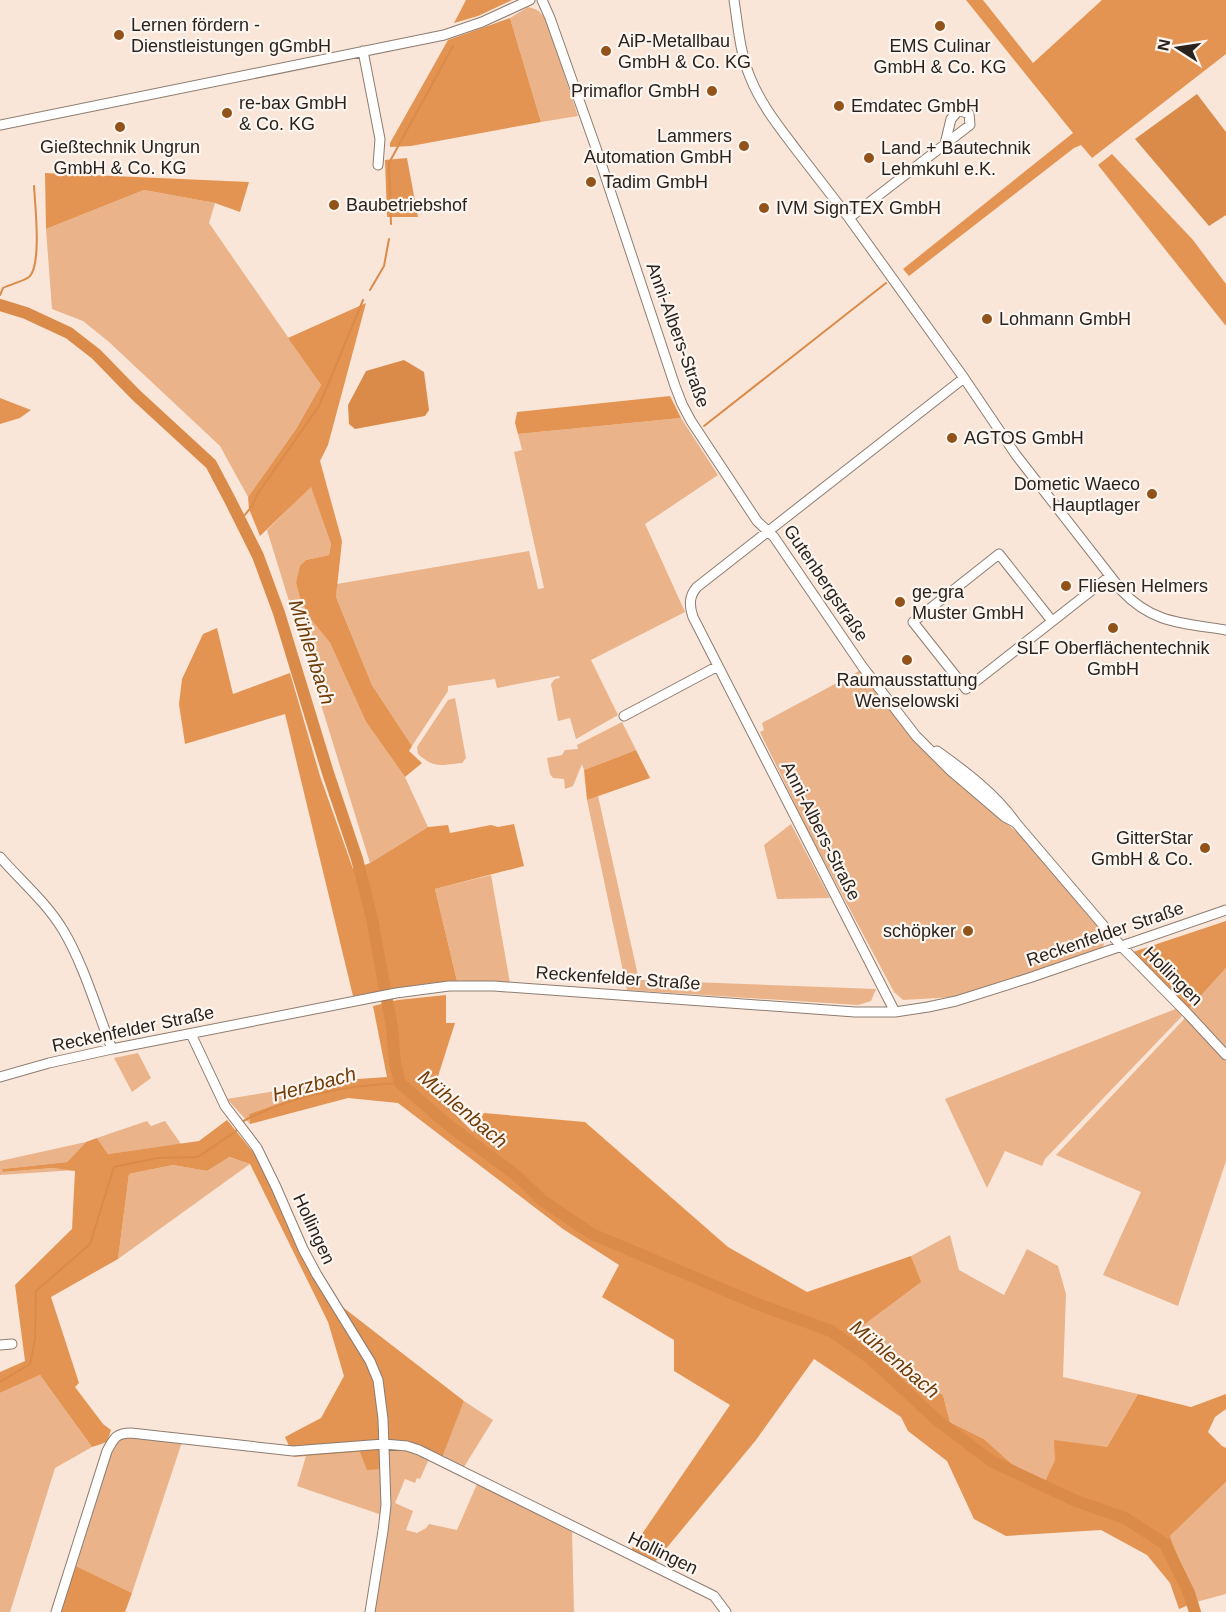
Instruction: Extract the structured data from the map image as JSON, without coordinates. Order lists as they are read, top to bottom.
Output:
{
  "streets": {
    "street": [
      "Anni-Albers-Straße",
      "Gutenbergstraße",
      "Reckenfelder Straße",
      "Hollingen"
    ]
  },
  "crossings": [
    ["Anni-Albers-Straße", "Gutenbergstraße"],
    ["Anni-Albers-Straße", "Reckenfelder Straße"],
    ["Gutenbergstraße", "Reckenfelder Straße"],
    ["Gutenbergstraße", "Hollingen"],
    ["Reckenfelder Straße", "Hollingen"]
  ],
  "water": ["Mühlenbach", "Herzbach"],
  "places": [
    "EMS Culinar GmbH & Co. KG",
    "Lernen fördern - Dienstleistungen gGmbH",
    "AiP-Metallbau GmbH & Co. KG",
    "Primaflor GmbH",
    "Emdatec GmbH",
    "re-bax GmbH & Co. KG",
    "Gießtechnik Ungrun GmbH & Co. KG",
    "Lammers Automation GmbH",
    "Land + Bautechnik Lehmkuhl e.K.",
    "Tadim GmbH",
    "Baubetriebshof",
    "IVM SignTEX GmbH",
    "Lohmann GmbH",
    "AGTOS GmbH",
    "Dometic Waeco Hauptlager",
    "Fliesen Helmers",
    "ge-gra Muster GmbH",
    "SLF Oberflächentechnik GmbH",
    "Raumausstattung Wenselowski",
    "GitterStar GmbH & Co.",
    "schöpker"
  ],
  "north": "left"
}
